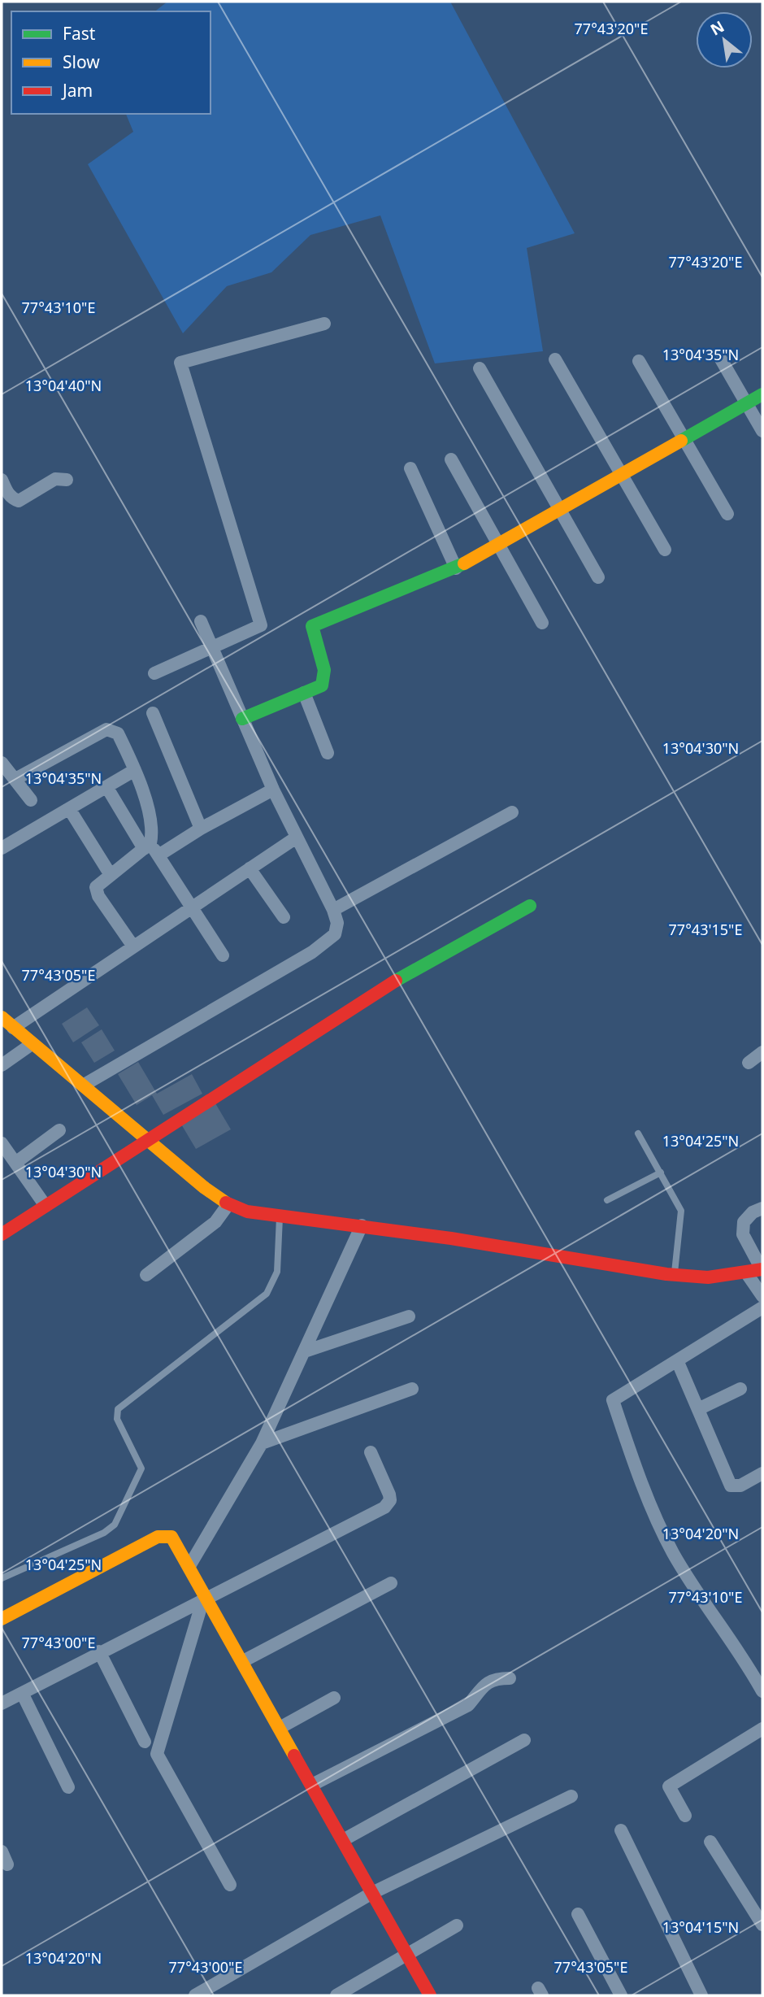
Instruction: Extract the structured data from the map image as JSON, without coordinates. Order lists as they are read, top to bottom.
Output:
{
  "legend": ["Fast", "Slow", "Jam"],
  "north": "top left",
  "coordinates": [
    "77°43'20\"E",
    "77°43'10\"E",
    "13°04'35\"N",
    "13°04'40\"N",
    "13°04'30\"N",
    "77°43'15\"E",
    "77°43'05\"E",
    "13°04'25\"N",
    "13°04'20\"N",
    "77°43'00\"E",
    "13°04'15\"N"
  ]
}
